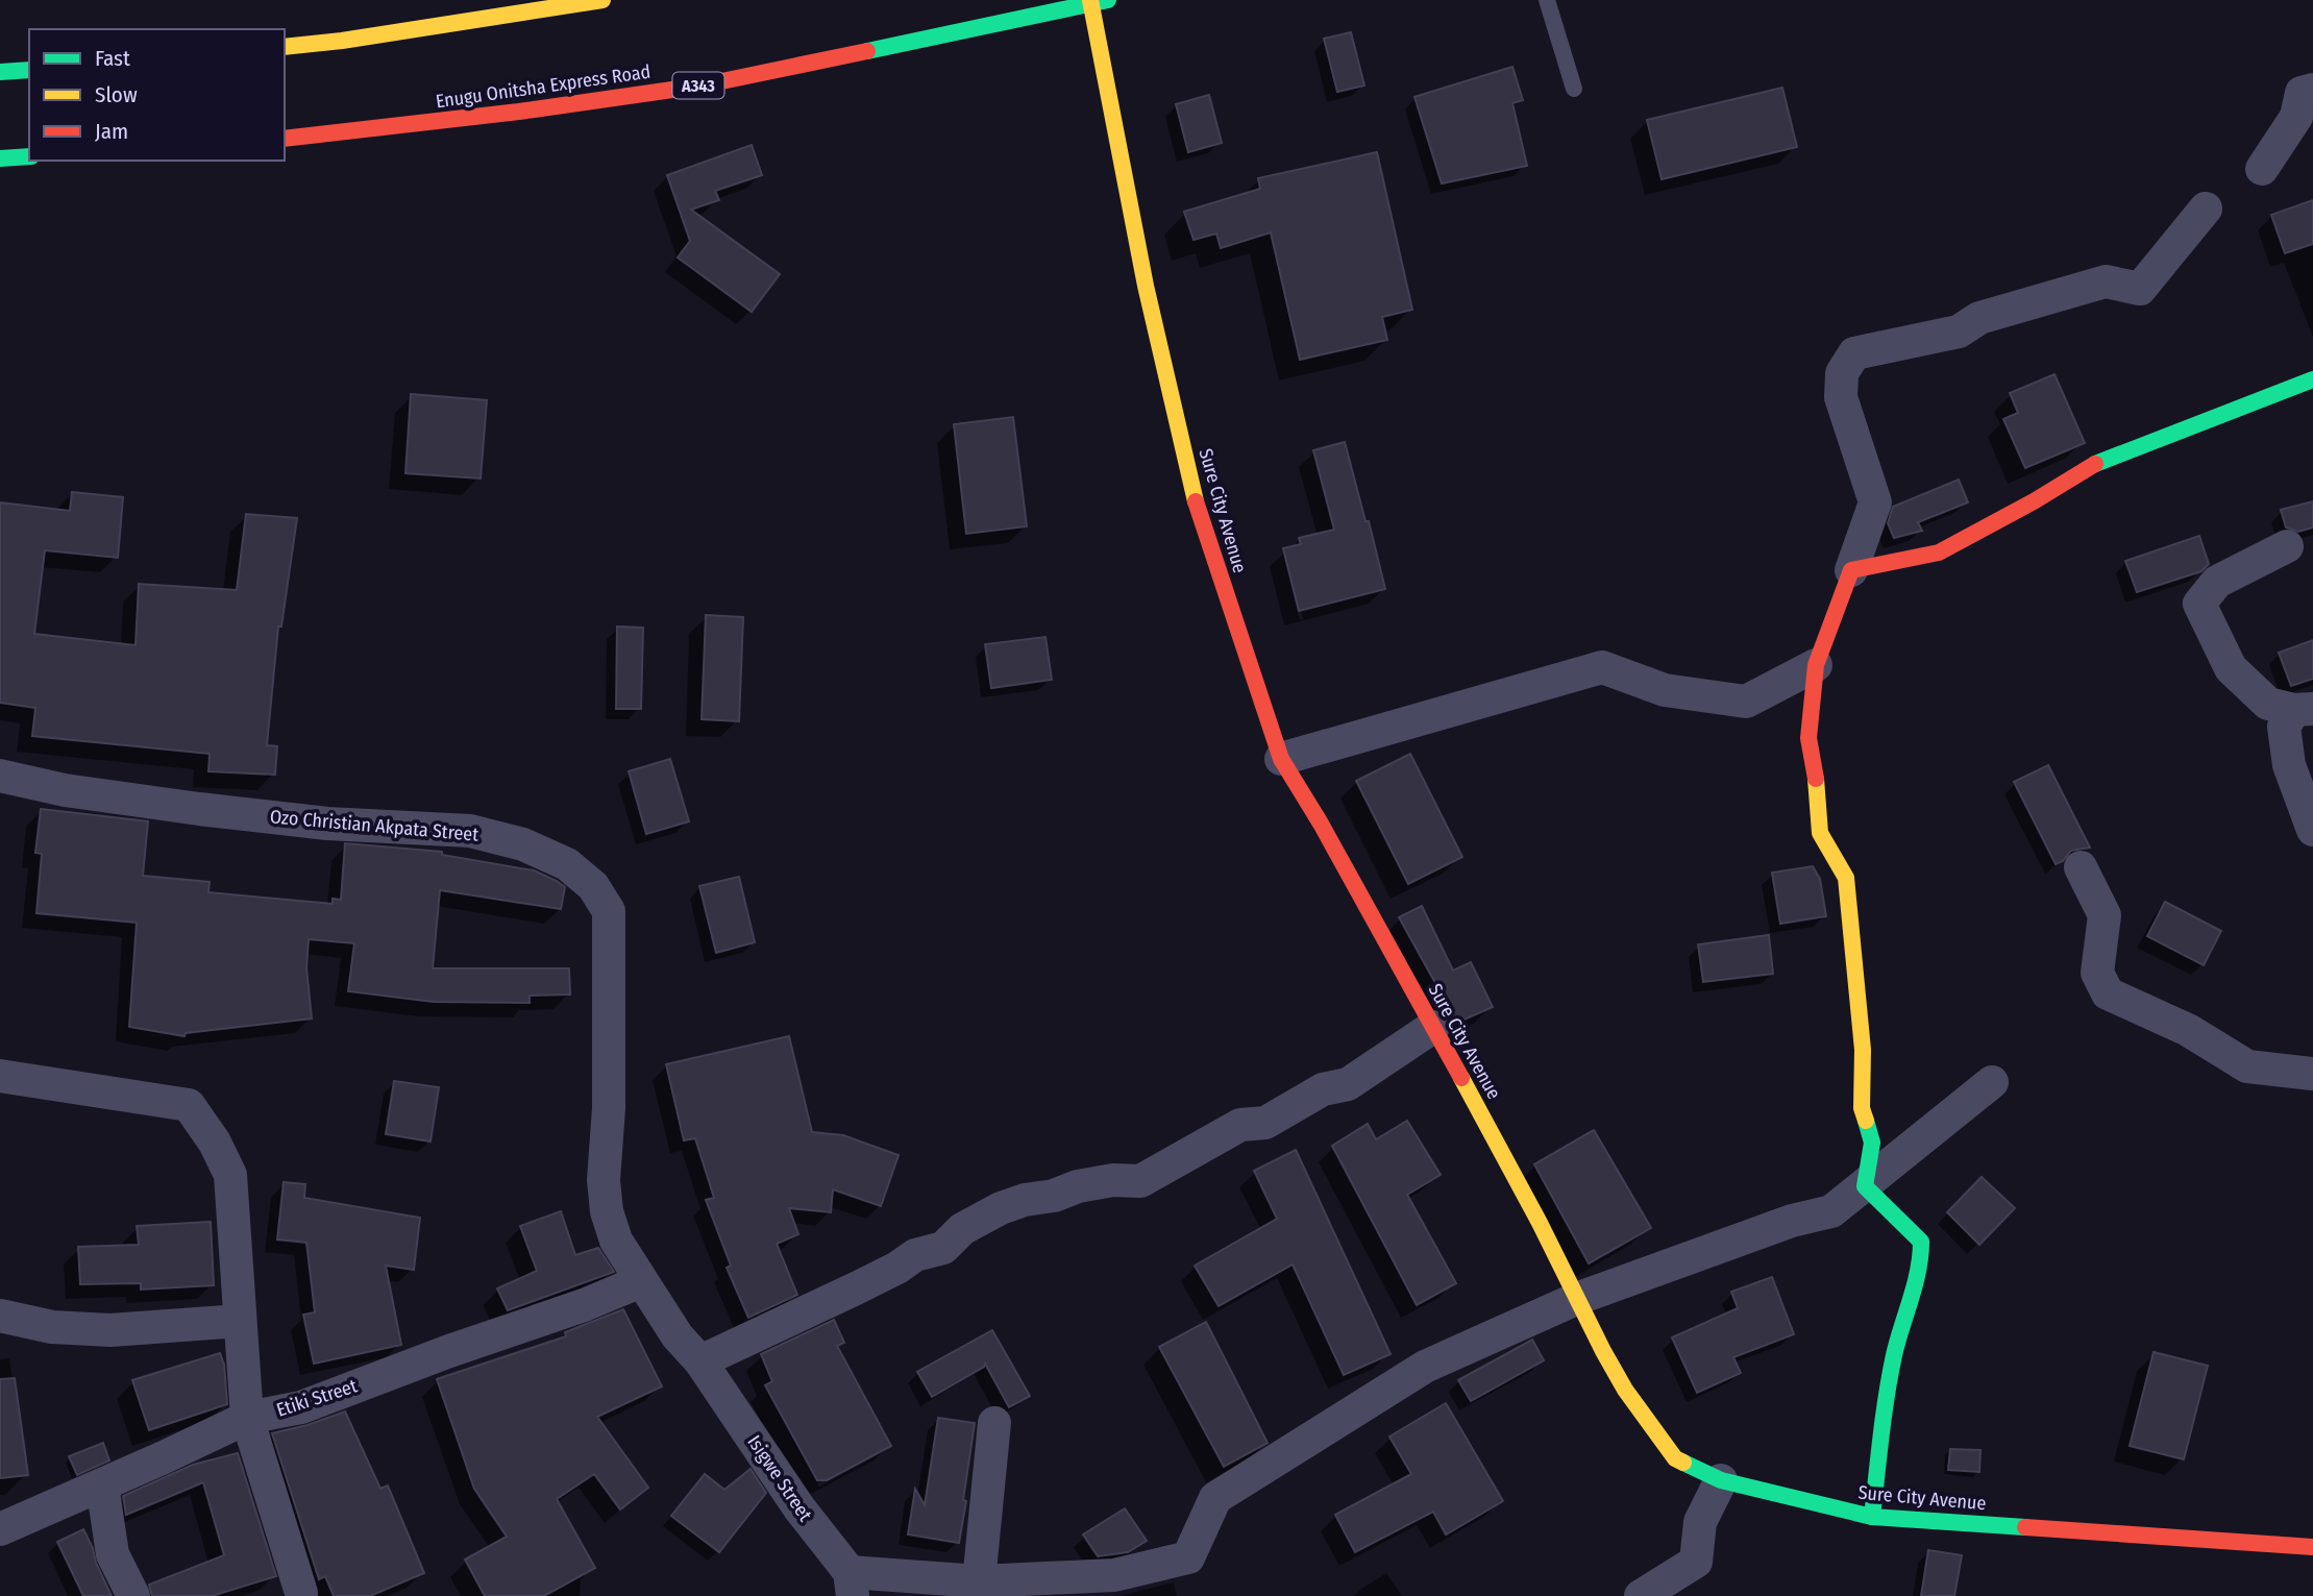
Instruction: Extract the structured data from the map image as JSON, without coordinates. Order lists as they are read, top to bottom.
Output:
{
  "streets": {
    "main road": ["A343", "Enugu Onitsha Express Road", "Sure City Avenue"],
    "street": ["Ozo Christian Akpata Street", "Etiki Street", "Isigwe Street"]
  },
  "crossings": [
    ["Enugu Onitsha Express Road", "Sure City Avenue"],
    ["Ozo Christian Akpata Street", "Etiki Street"],
    ["Ozo Christian Akpata Street", "Isigwe Street"]
  ],
  "legend": ["Fast", "Slow", "Jam"]
}
